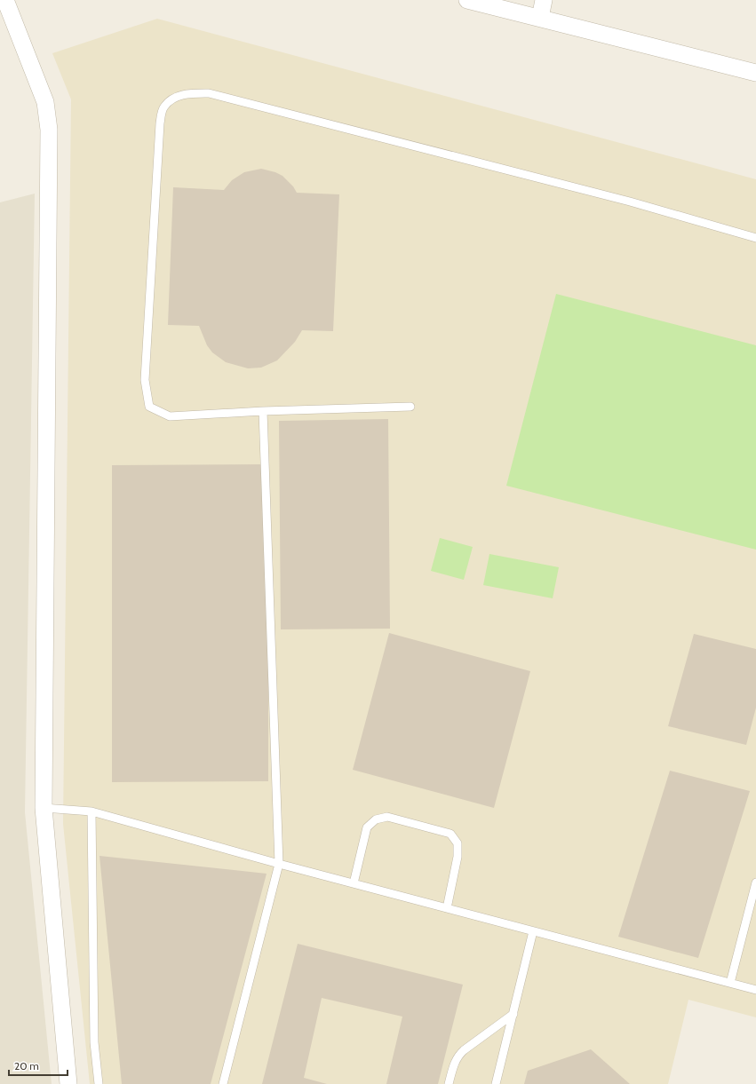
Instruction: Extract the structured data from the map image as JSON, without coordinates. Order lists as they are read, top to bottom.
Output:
{
  "scale_bar": "20 m"
}
